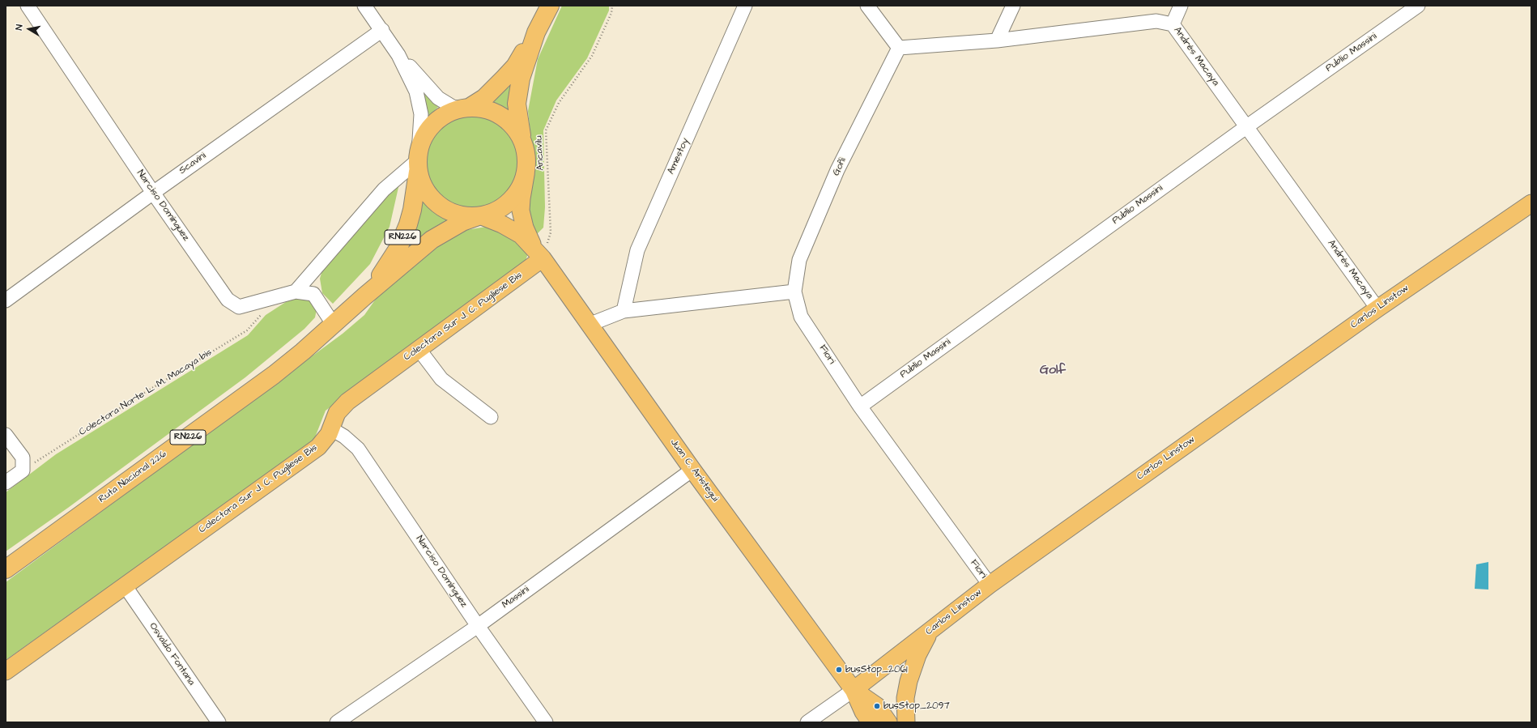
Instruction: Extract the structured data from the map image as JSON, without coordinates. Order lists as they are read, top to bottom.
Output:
{
  "streets": {
    "highway": ["RN226", "Ruta Nacional 226"],
    "main road": ["Carlos Linstow", "Colectora Sur J. C. Pugliese Bis", "Juan C. Arístegui"],
    "street": [
      "Publio Massini",
      "Andrés Macaya",
      "Amestoy",
      "Scavini",
      "Goñi",
      "Narciso Domínguez",
      "Fiori",
      "Massini",
      "Osvaldo Fontana"
    ],
    "path": ["Ancavilu", "Colectora Norte L. M. Macaya bis"]
  },
  "crossings": [
    ["Publio Massini", "Andrés Macaya"],
    ["Publio Massini", "Fiori"],
    ["Andrés Macaya", "Goñi"],
    ["Andrés Macaya", "Carlos Linstow"],
    ["Ancavilu", "Colectora Sur J. C. Pugliese Bis"],
    ["Ancavilu", "Juan C. Arístegui"],
    ["Scavini", "Narciso Domínguez"],
    ["Goñi", "Fiori"],
    ["Narciso Domínguez", "Colectora Sur J. C. Pugliese Bis"],
    ["Narciso Domínguez", "Ruta Nacional 226"],
    ["Narciso Domínguez", "Massini"],
    ["Carlos Linstow", "Fiori"],
    ["Carlos Linstow", "Juan C. Arístegui"],
    ["Colectora Sur J. C. Pugliese Bis", "Juan C. Arístegui"],
    ["Colectora Sur J. C. Pugliese Bis", "Osvaldo Fontana"],
    ["Juan C. Arístegui", "Ruta Nacional 226"],
    ["Juan C. Arístegui", "Massini"]
  ],
  "districts": ["Golf"],
  "places": ["busStop_2061", "busStop_2097"],
  "north": "left"
}
